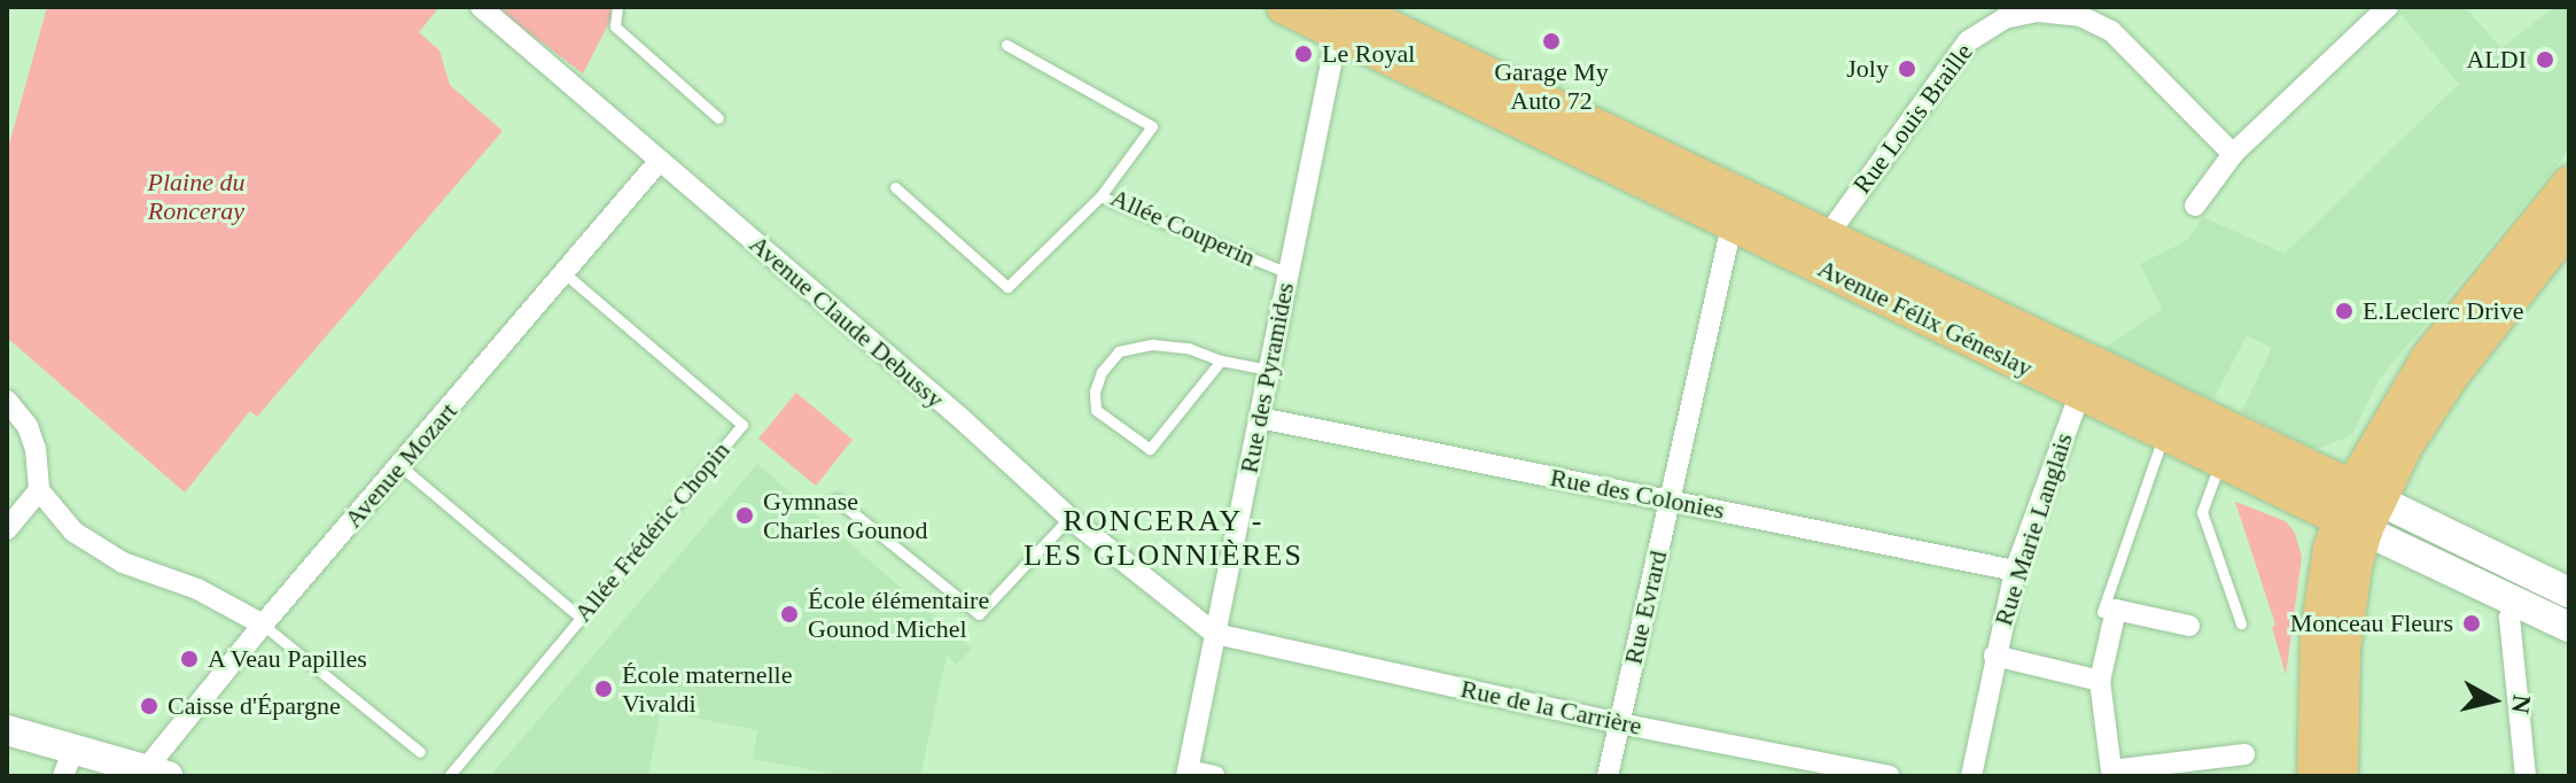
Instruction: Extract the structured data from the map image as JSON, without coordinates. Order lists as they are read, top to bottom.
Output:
{
  "streets": {
    "main road": ["Avenue Félix Géneslay"],
    "street": [
      "Rue Louis Braille",
      "Avenue Claude Debussy",
      "Rue des Pyramides",
      "Avenue Mozart",
      "Rue des Colonies",
      "Rue Marie Langlais",
      "Rue Evrard",
      "Rue de la Carrière"
    ],
    "lane": ["Allée Couperin", "Allée Frédéric Chopin"]
  },
  "crossings": [
    ["Rue Louis Braille", "Avenue Félix Géneslay"],
    ["Allée Couperin", "Rue des Pyramides"],
    ["Avenue Félix Géneslay", "Rue des Pyramides"],
    ["Avenue Félix Géneslay", "Rue Marie Langlais"],
    ["Avenue Félix Géneslay", "Rue Evrard"],
    ["Avenue Claude Debussy", "Rue des Pyramides"],
    ["Avenue Claude Debussy", "Avenue Mozart"],
    ["Avenue Claude Debussy", "Rue de la Carrière"],
    ["Rue des Pyramides", "Rue des Colonies"],
    ["Rue des Pyramides", "Rue de la Carrière"],
    ["Avenue Mozart", "Allée Frédéric Chopin"],
    ["Rue des Colonies", "Rue Marie Langlais"],
    ["Rue des Colonies", "Rue Evrard"],
    ["Rue Evrard", "Rue de la Carrière"]
  ],
  "districts": ["RONCERAY - LES GLONNIÈRES"],
  "parks": ["Plaine du Ronceray"],
  "places": [
    "Garage My Auto 72",
    "Le Royal",
    "ALDI",
    "Joly",
    "E.Leclerc Drive",
    "Gymnase Charles Gounod",
    "École élémentaire Gounod Michel",
    "Monceau Fleurs",
    "A Veau Papilles",
    "École maternelle Vivaldi",
    "Caisse d'Épargne"
  ],
  "north": "right"
}
